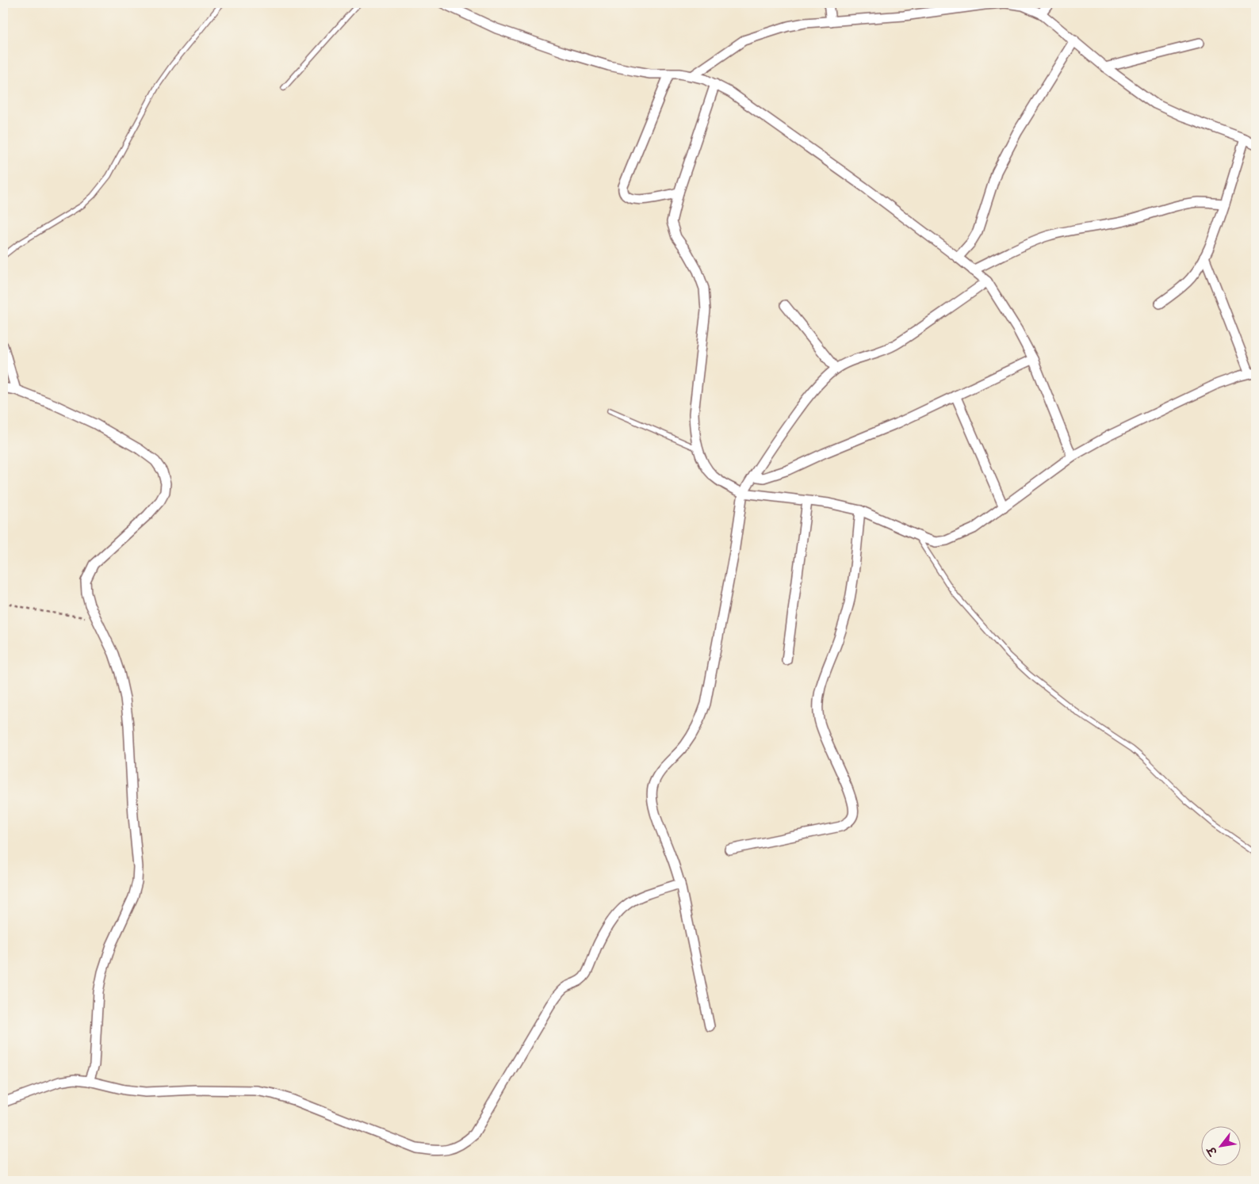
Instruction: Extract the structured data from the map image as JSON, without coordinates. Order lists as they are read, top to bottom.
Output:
{
  "north": "bottom left"
}
